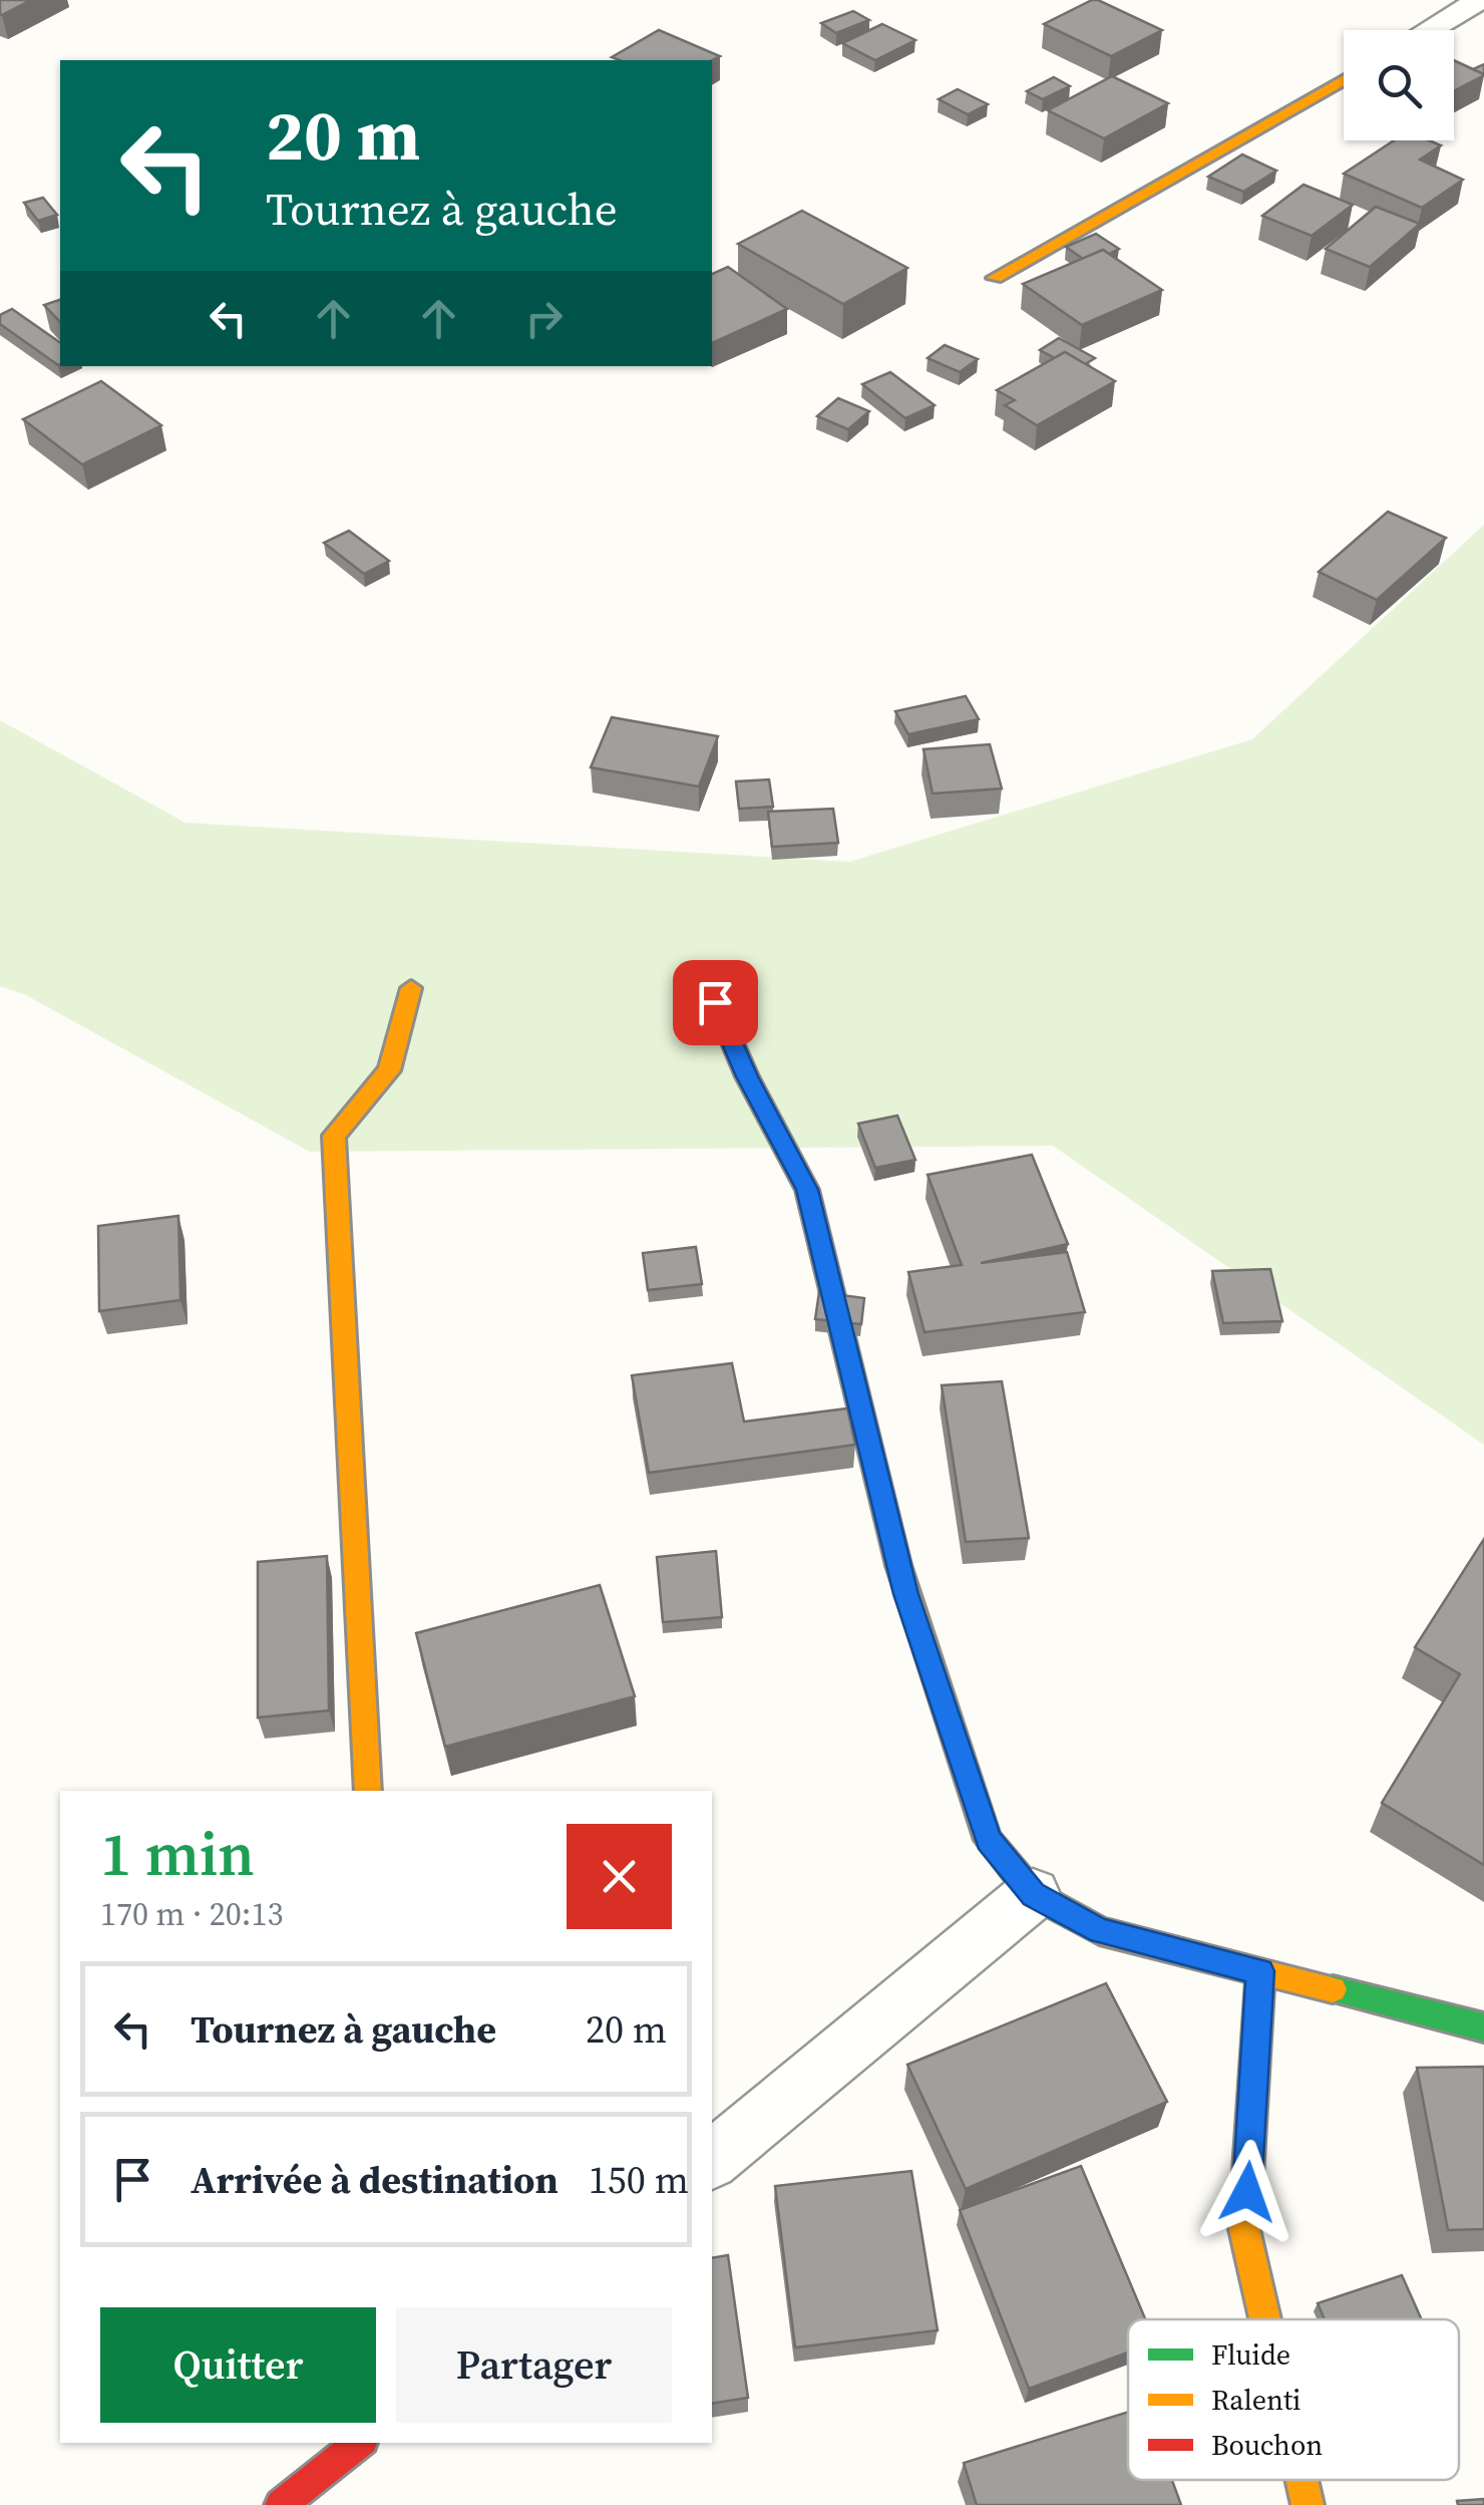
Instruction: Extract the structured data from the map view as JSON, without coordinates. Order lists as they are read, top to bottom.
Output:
{
  "legend": ["Fluide", "Ralenti", "Bouchon"],
  "page": {
    "turn": ["20 m", "Tournez à gauche"],
    "heading": ["1 min", "170 m · 20:13"],
    "list": [
      {
        "name": "Tournez à gauche",
        "value": "20 m"
      },
      {
        "name": "Arrivée à destination",
        "value": "150 m"
      }
    ],
    "buttons": ["Quitter", "Partager"]
  }
}
